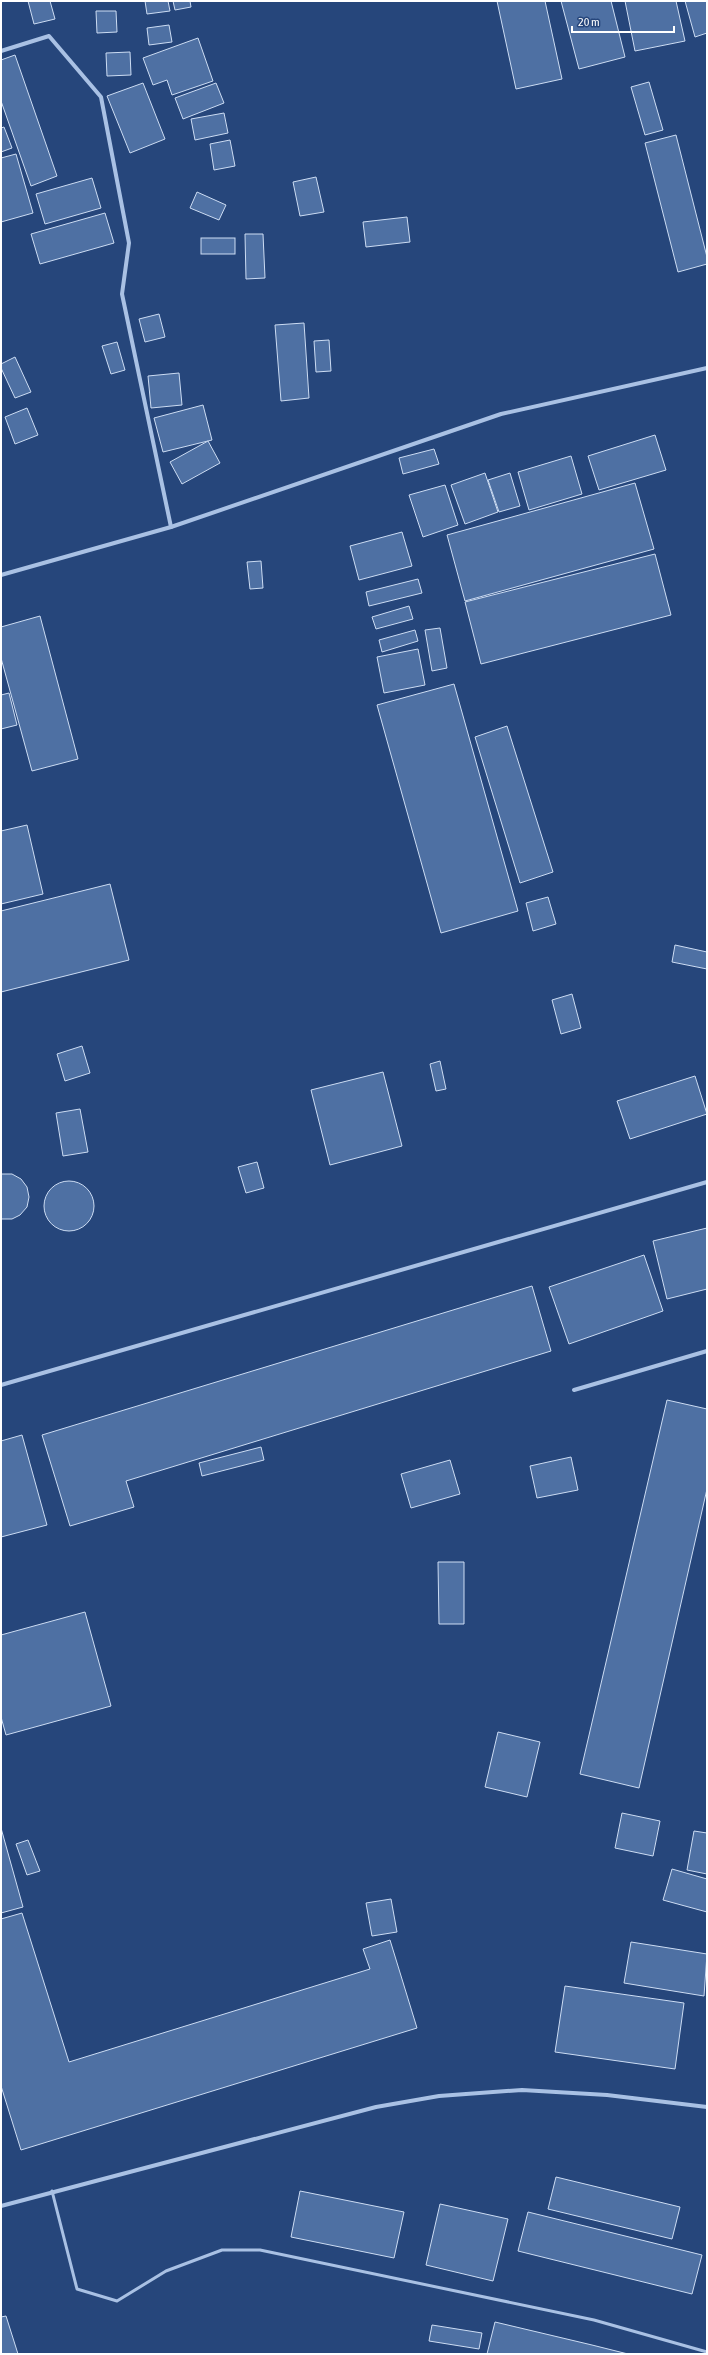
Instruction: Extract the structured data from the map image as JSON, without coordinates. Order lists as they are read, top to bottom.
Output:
{
  "scale_bar": "20 m"
}
